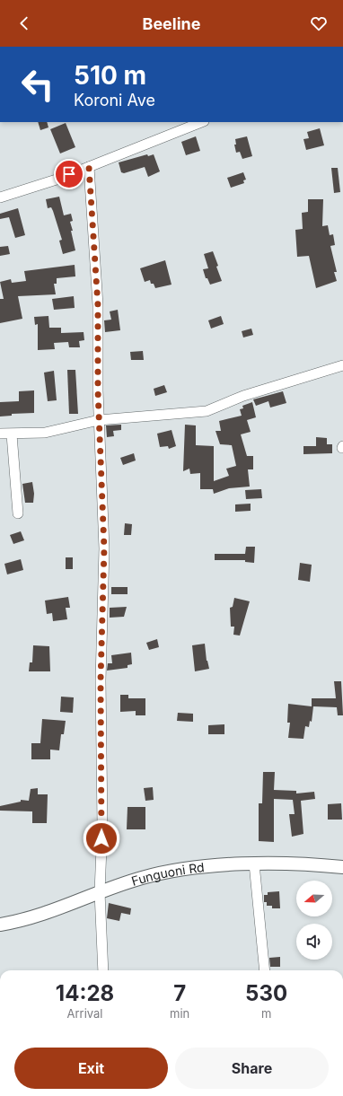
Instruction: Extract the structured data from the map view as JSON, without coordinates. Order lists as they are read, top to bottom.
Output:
{
  "streets": {
    "street": ["Funguoni Rd"]
  },
  "north": "left",
  "page": {
    "header": "Beeline",
    "turn": ["510 m", "Koroni Ave"],
    "eta": [
      "14:28",
      "Arrival",
      "7",
      "min",
      "530",
      "m"
    ],
    "buttons": ["Exit", "Share"]
  }
}
